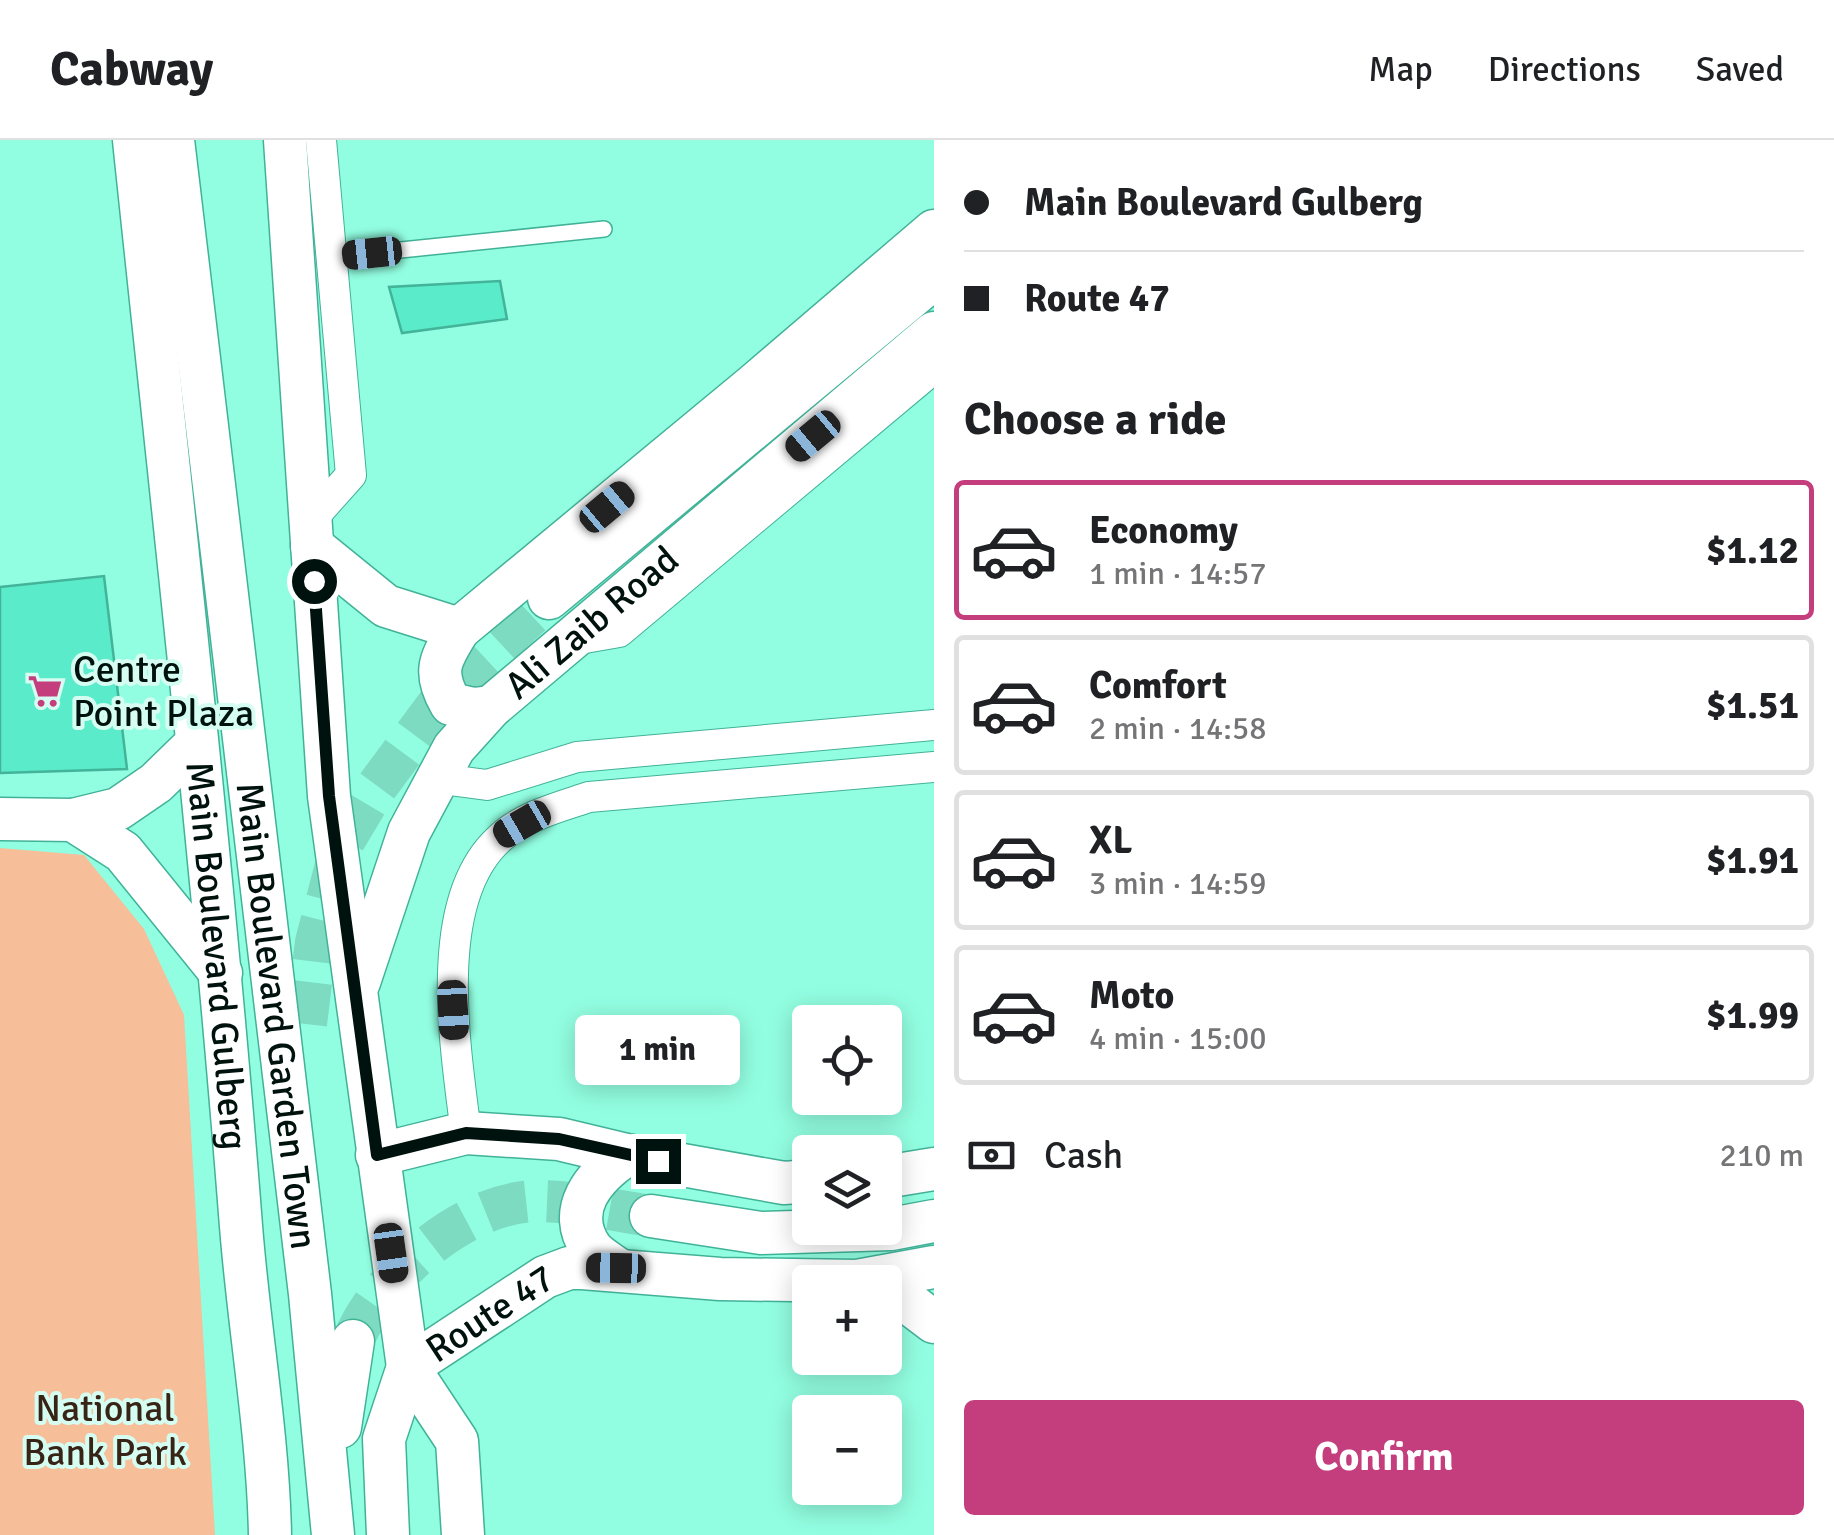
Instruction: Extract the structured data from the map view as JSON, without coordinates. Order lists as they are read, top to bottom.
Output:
{
  "streets": {
    "main road": [
      "Ali Zaib Road",
      "Main Boulevard Gulberg",
      "Main Boulevard Garden Town",
      "Route 47"
    ]
  },
  "parks": ["National Bank Park"],
  "places": {
    "supermarket": ["Centre Point Plaza"]
  },
  "page": {
    "header": "Cabway",
    "nav": ["Map", "Directions", "Saved"],
    "banner": ["Main Boulevard Gulberg", "Route 47"],
    "heading": "Choose a ride",
    "list": [
      {
        "name": "Economy",
        "note": "1 min · 14:57",
        "value": "$1.12"
      },
      {
        "name": "Comfort",
        "note": "2 min · 14:58",
        "value": "$1.51"
      },
      {
        "name": "XL",
        "note": "3 min · 14:59",
        "value": "$1.91"
      },
      {
        "name": "Moto",
        "note": "4 min · 15:00",
        "value": "$1.99"
      }
    ],
    "map_buttons": ["+", "−"],
    "bubble": "1 min",
    "pay": ["Cash", "210 m"],
    "buttons": "Confirm"
  }
}
